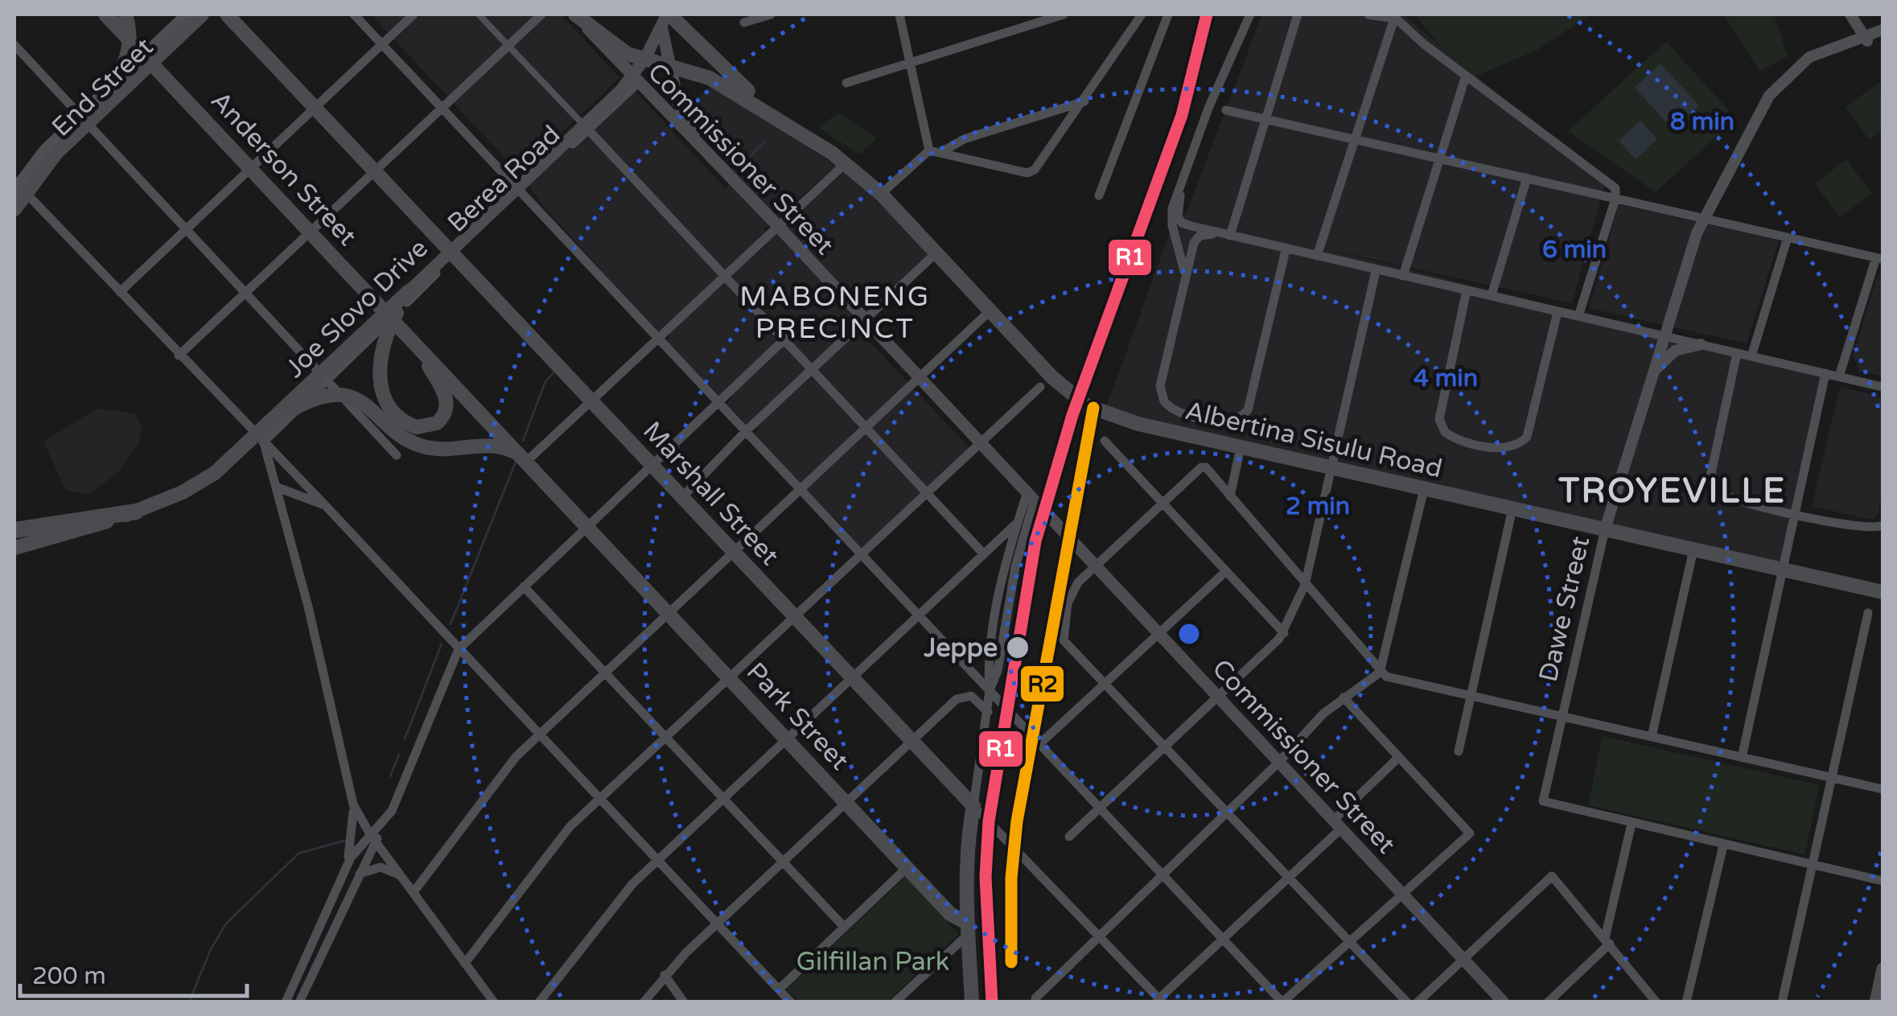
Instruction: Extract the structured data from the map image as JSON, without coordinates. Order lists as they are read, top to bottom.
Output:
{
  "streets": {
    "main road": [
      "Commissioner Street",
      "Anderson Street",
      "Joe Slovo Drive",
      "Albertina Sisulu Road",
      "Marshall Street",
      "Park Street"
    ],
    "street": ["End Street", "Berea Road", "Dawe Street"]
  },
  "crossings": [
    ["End Street", "Anderson Street"],
    ["Commissioner Street", "Berea Road"],
    ["Commissioner Street", "Albertina Sisulu Road"],
    ["Anderson Street", "Berea Road"],
    ["Anderson Street", "Park Street"],
    ["Berea Road", "Marshall Street"],
    ["Joe Slovo Drive", "Albertina Sisulu Road"],
    ["Albertina Sisulu Road", "Dawe Street"]
  ],
  "districts": ["MABONENG PRECINCT", "TROYEVILLE"],
  "parks": ["Gilfillan Park"],
  "places": ["Jeppe"],
  "lines": ["transit line R1", "transit line R2"],
  "scale_bar": "200 m",
  "rings": [
    "8 min",
    "6 min",
    "4 min",
    "2 min"
  ]
}
